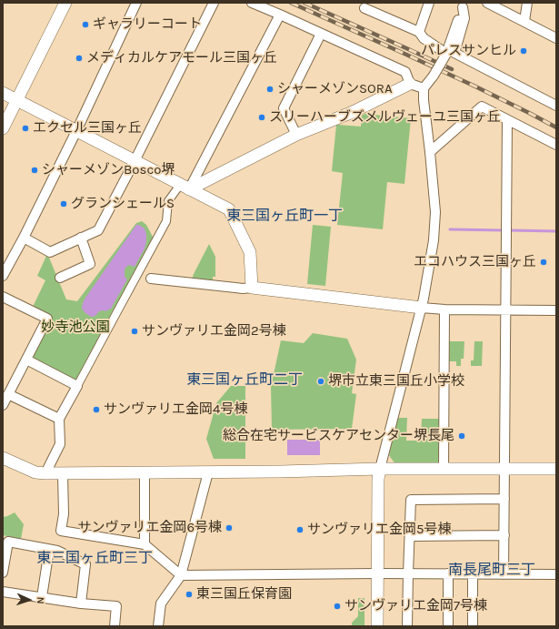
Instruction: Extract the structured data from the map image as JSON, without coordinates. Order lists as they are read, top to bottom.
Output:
{
  "districts": [
    "東三国ヶ丘町一丁",
    "東三国ヶ丘町二丁",
    "東三国ヶ丘町三丁",
    "南長尾町三丁"
  ],
  "parks": ["妙寺池公園"],
  "places": [
    "ギャラリーコート",
    "パレスサンヒル",
    "メディカルケアモール三国ヶ丘",
    "シャーメゾンSORA",
    "スリーハーブズメルヴェーユ三国ヶ丘",
    "エクセル三国ヶ丘",
    "シャーメゾンBosco堺",
    "グランシェールS",
    "エコハウス三国ヶ丘",
    "サンヴァリエ金岡2号棟",
    "堺市立東三国丘小学校",
    "サンヴァリエ金岡4号棟",
    "総合在宅サービスケアセンター堺長尾",
    "サンヴァリエ金岡6号棟",
    "サンヴァリエ金岡5号棟",
    "東三国丘保育園",
    "サンヴァリエ金岡7号棟"
  ],
  "north": "right"
}
